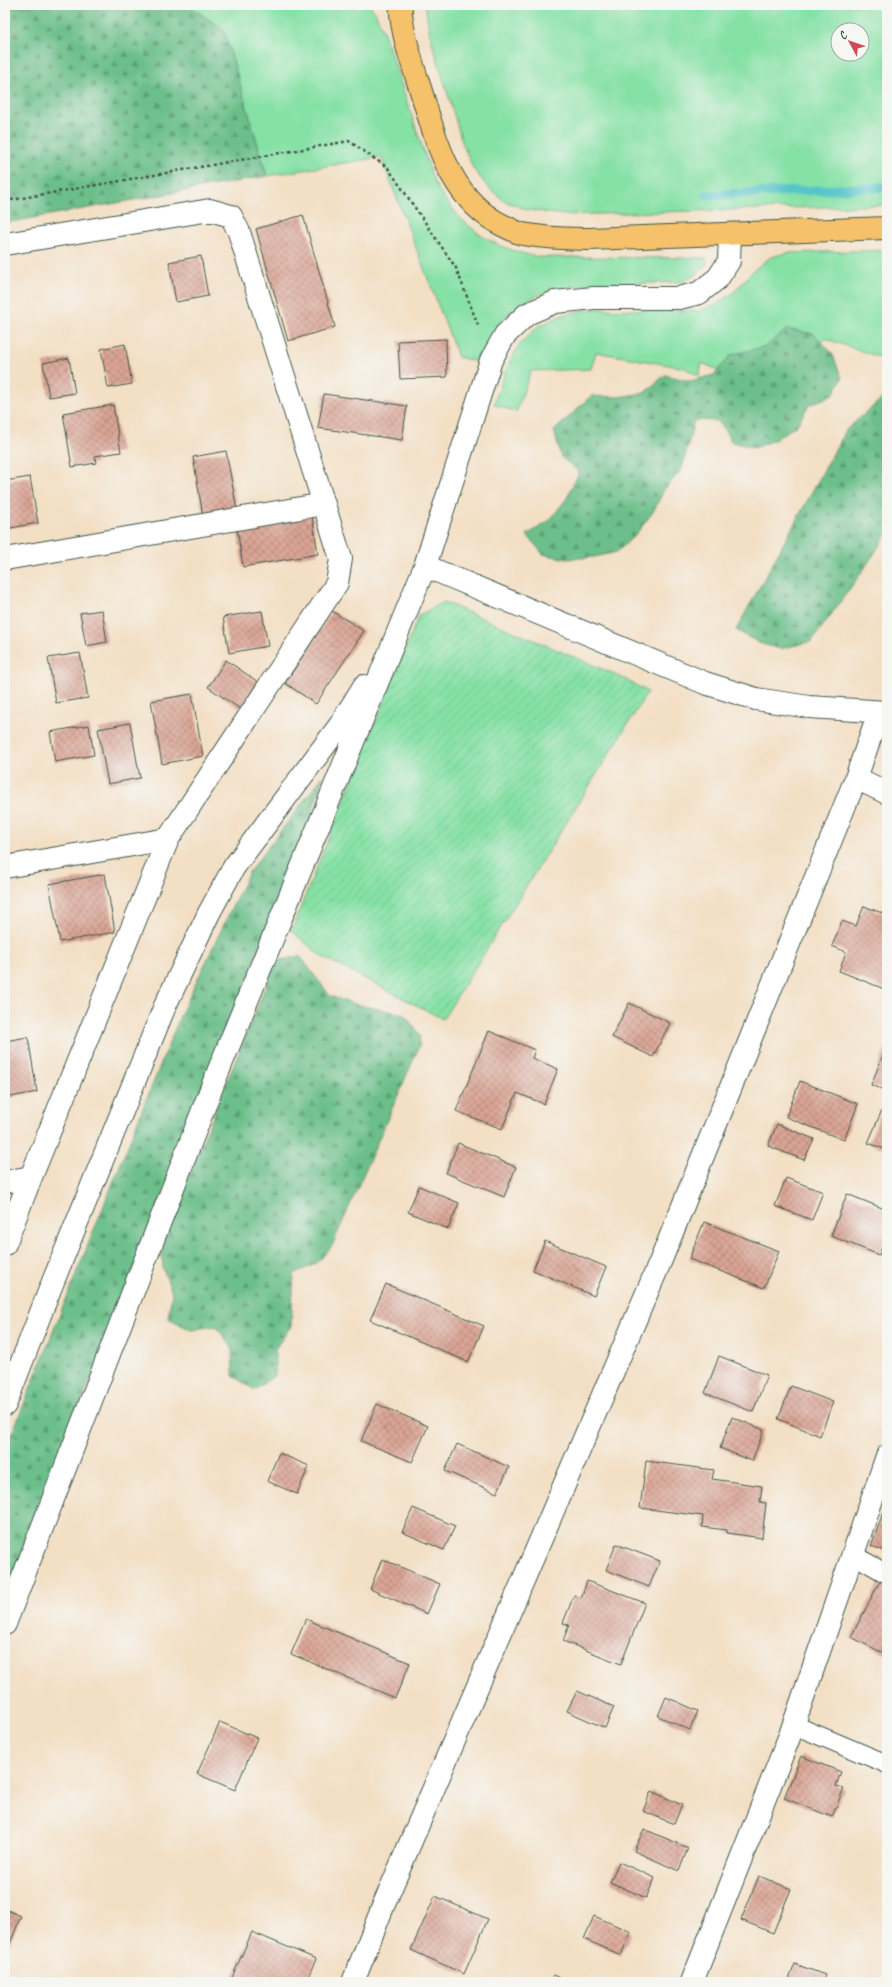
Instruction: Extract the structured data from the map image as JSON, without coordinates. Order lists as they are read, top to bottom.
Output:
{
  "north": "top left"
}
